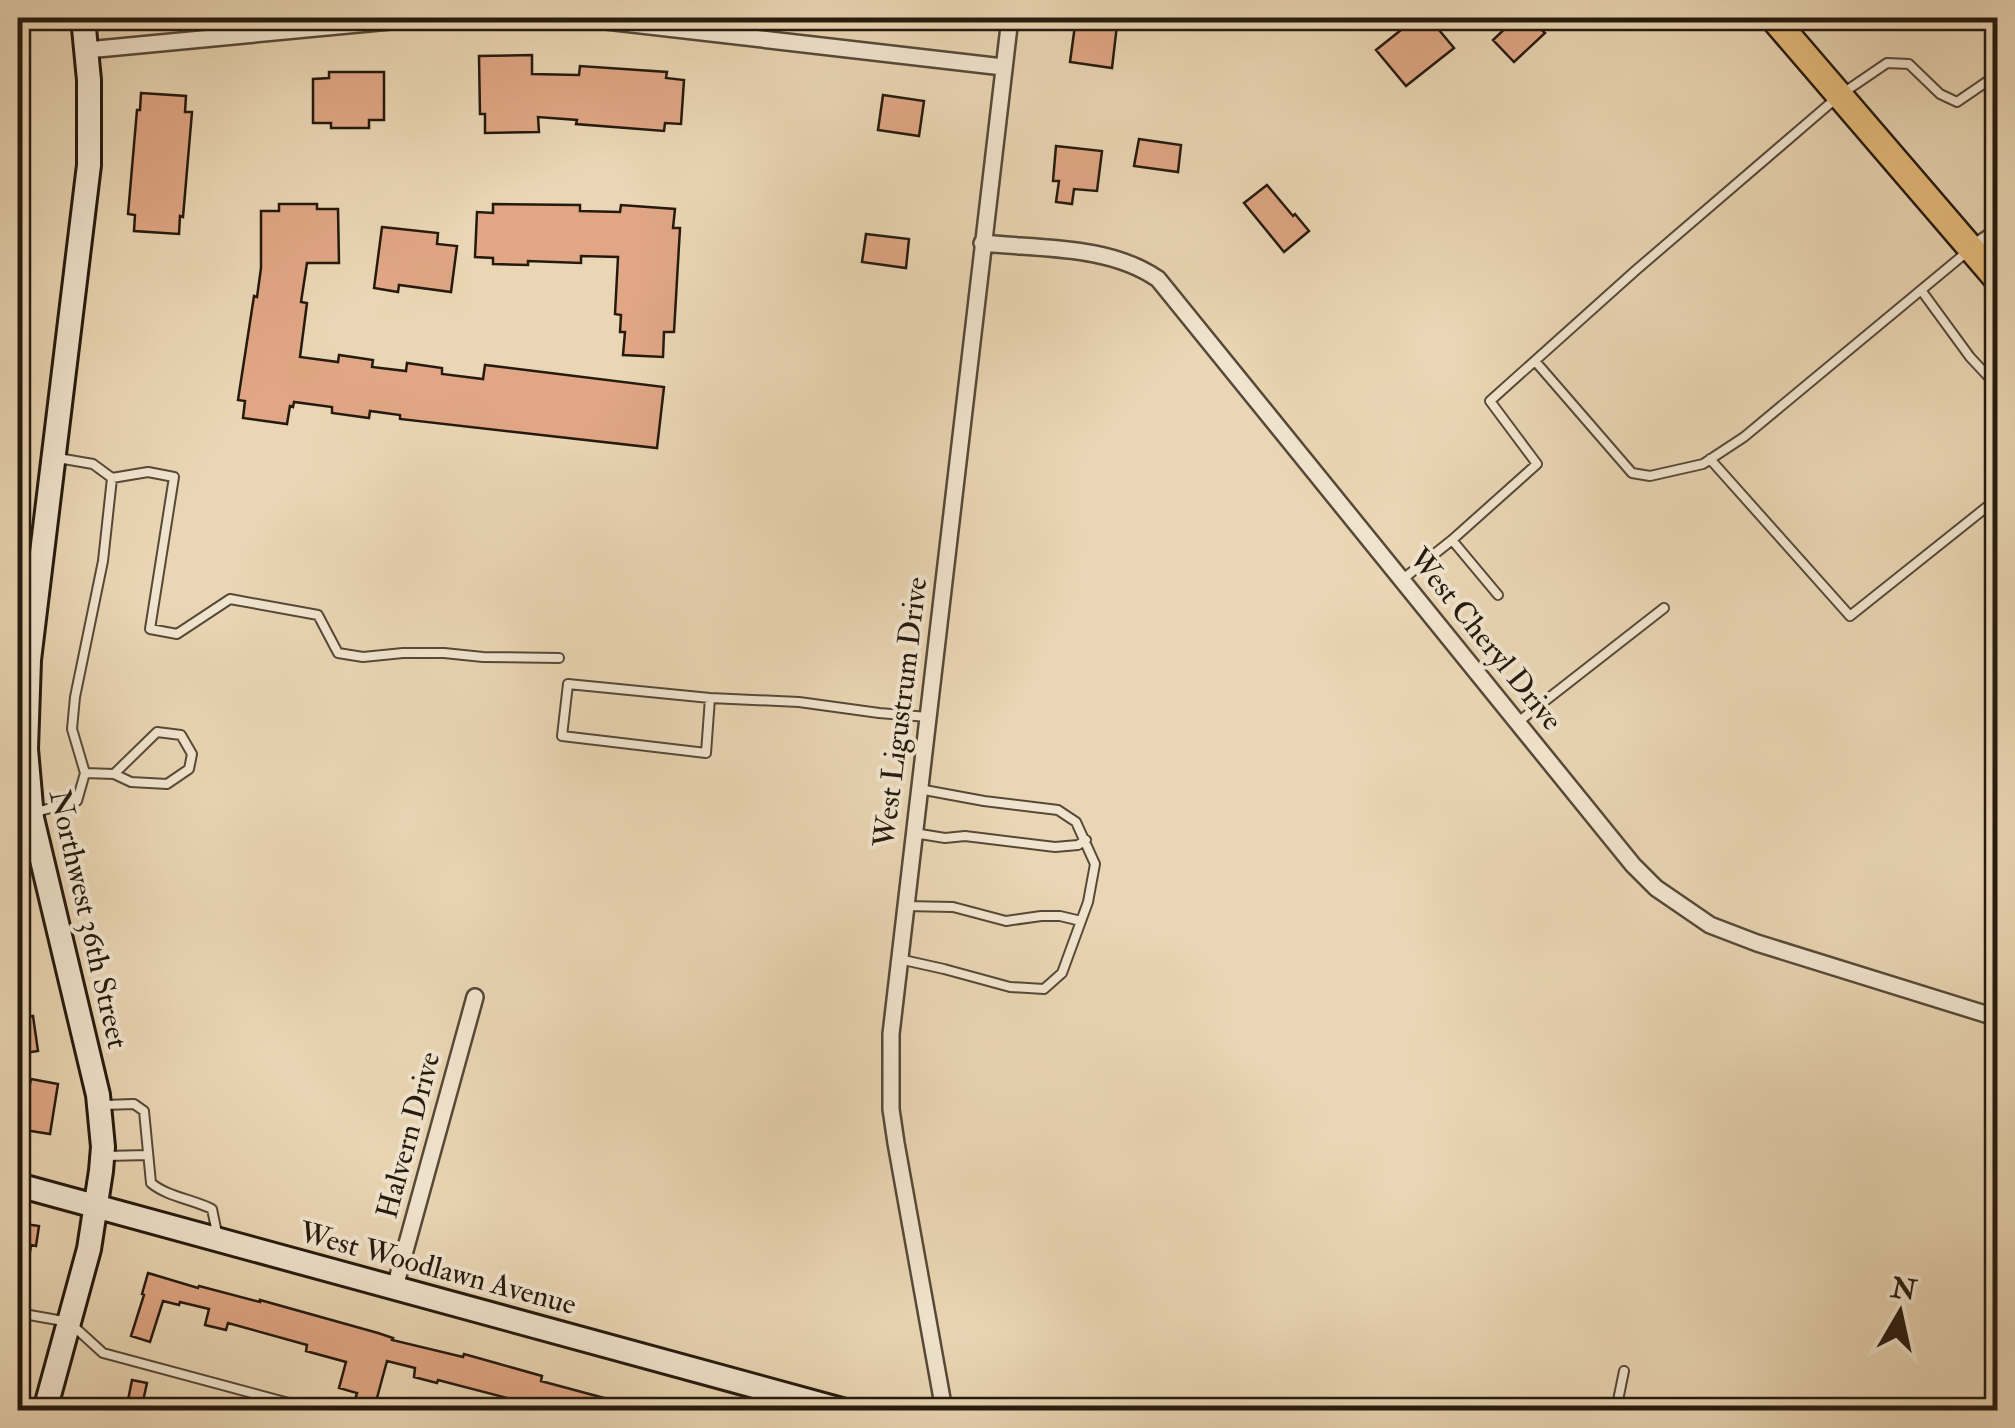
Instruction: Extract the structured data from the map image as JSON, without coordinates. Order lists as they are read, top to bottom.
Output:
{
  "streets": {
    "main road": ["Northwest 36th Street", "West Woodlawn Avenue"],
    "street": ["West Cheryl Drive", "West Ligustrum Drive", "Halvern Drive"]
  },
  "crossings": [
    ["West Cheryl Drive", "West Ligustrum Drive"],
    ["Northwest 36th Street", "West Woodlawn Avenue"],
    ["Halvern Drive", "West Woodlawn Avenue"]
  ],
  "north": "top"
}
